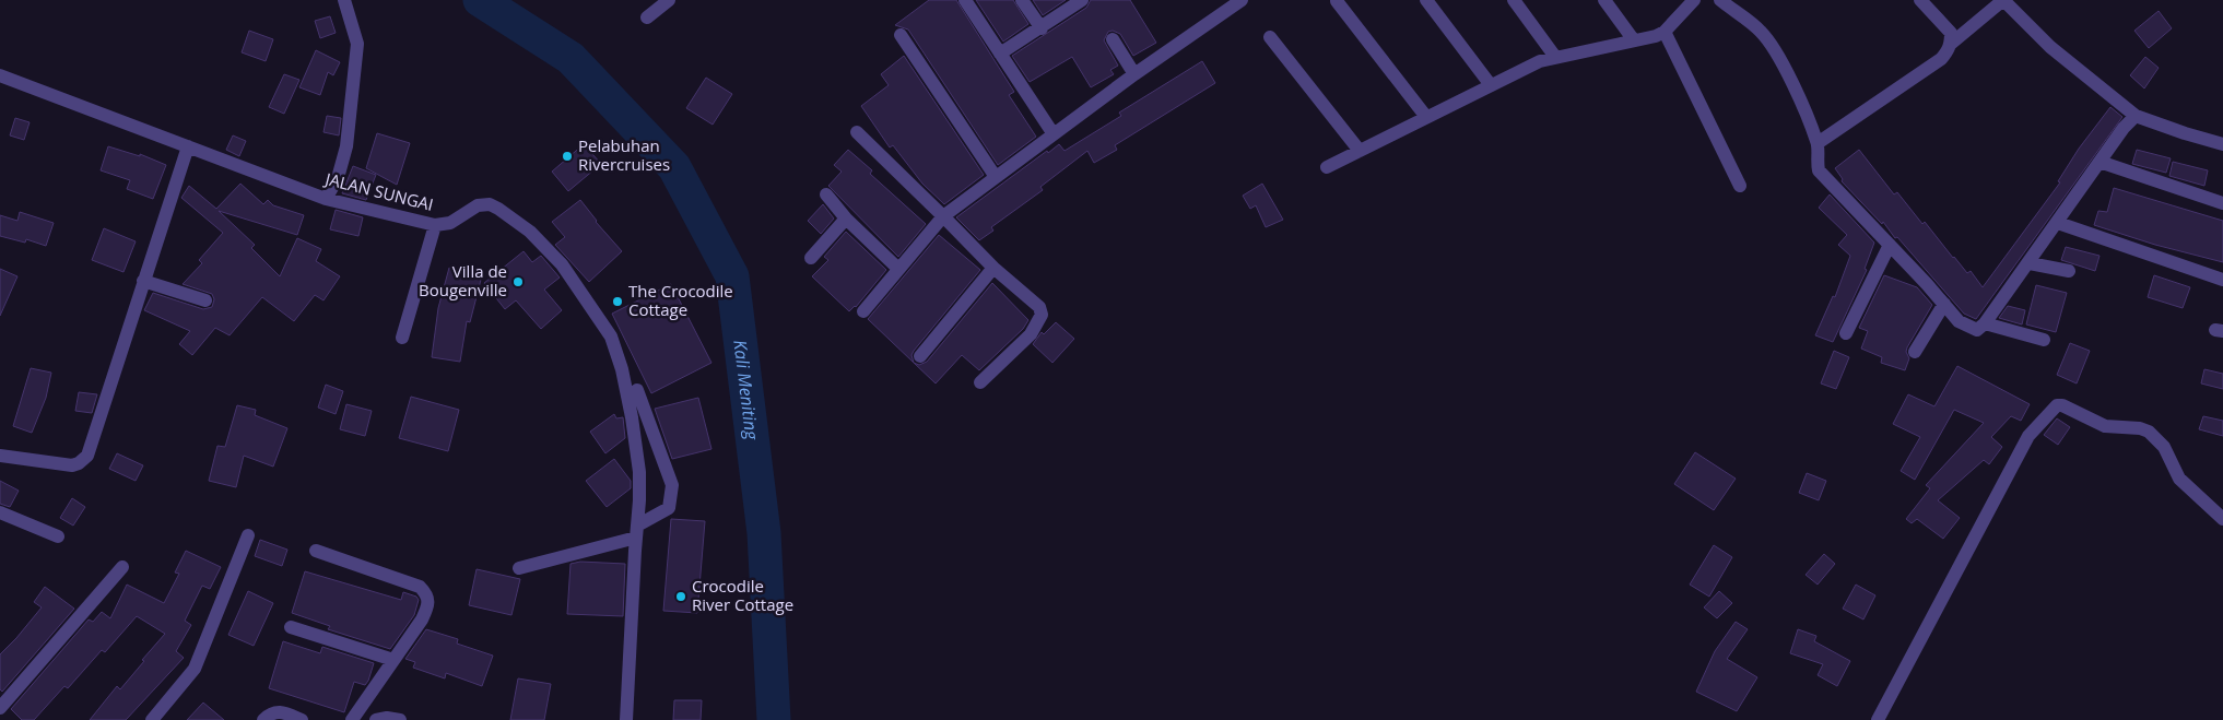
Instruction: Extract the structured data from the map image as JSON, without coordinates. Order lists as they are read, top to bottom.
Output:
{
  "streets": {
    "street": ["JALAN SUNGAI"]
  },
  "water": ["Kali Meniting"],
  "places": [
    "Pelabuhan Rivercruises",
    "Villa de Bougenville",
    "The Crocodile Cottage",
    "Crocodile River Cottage"
  ]
}
